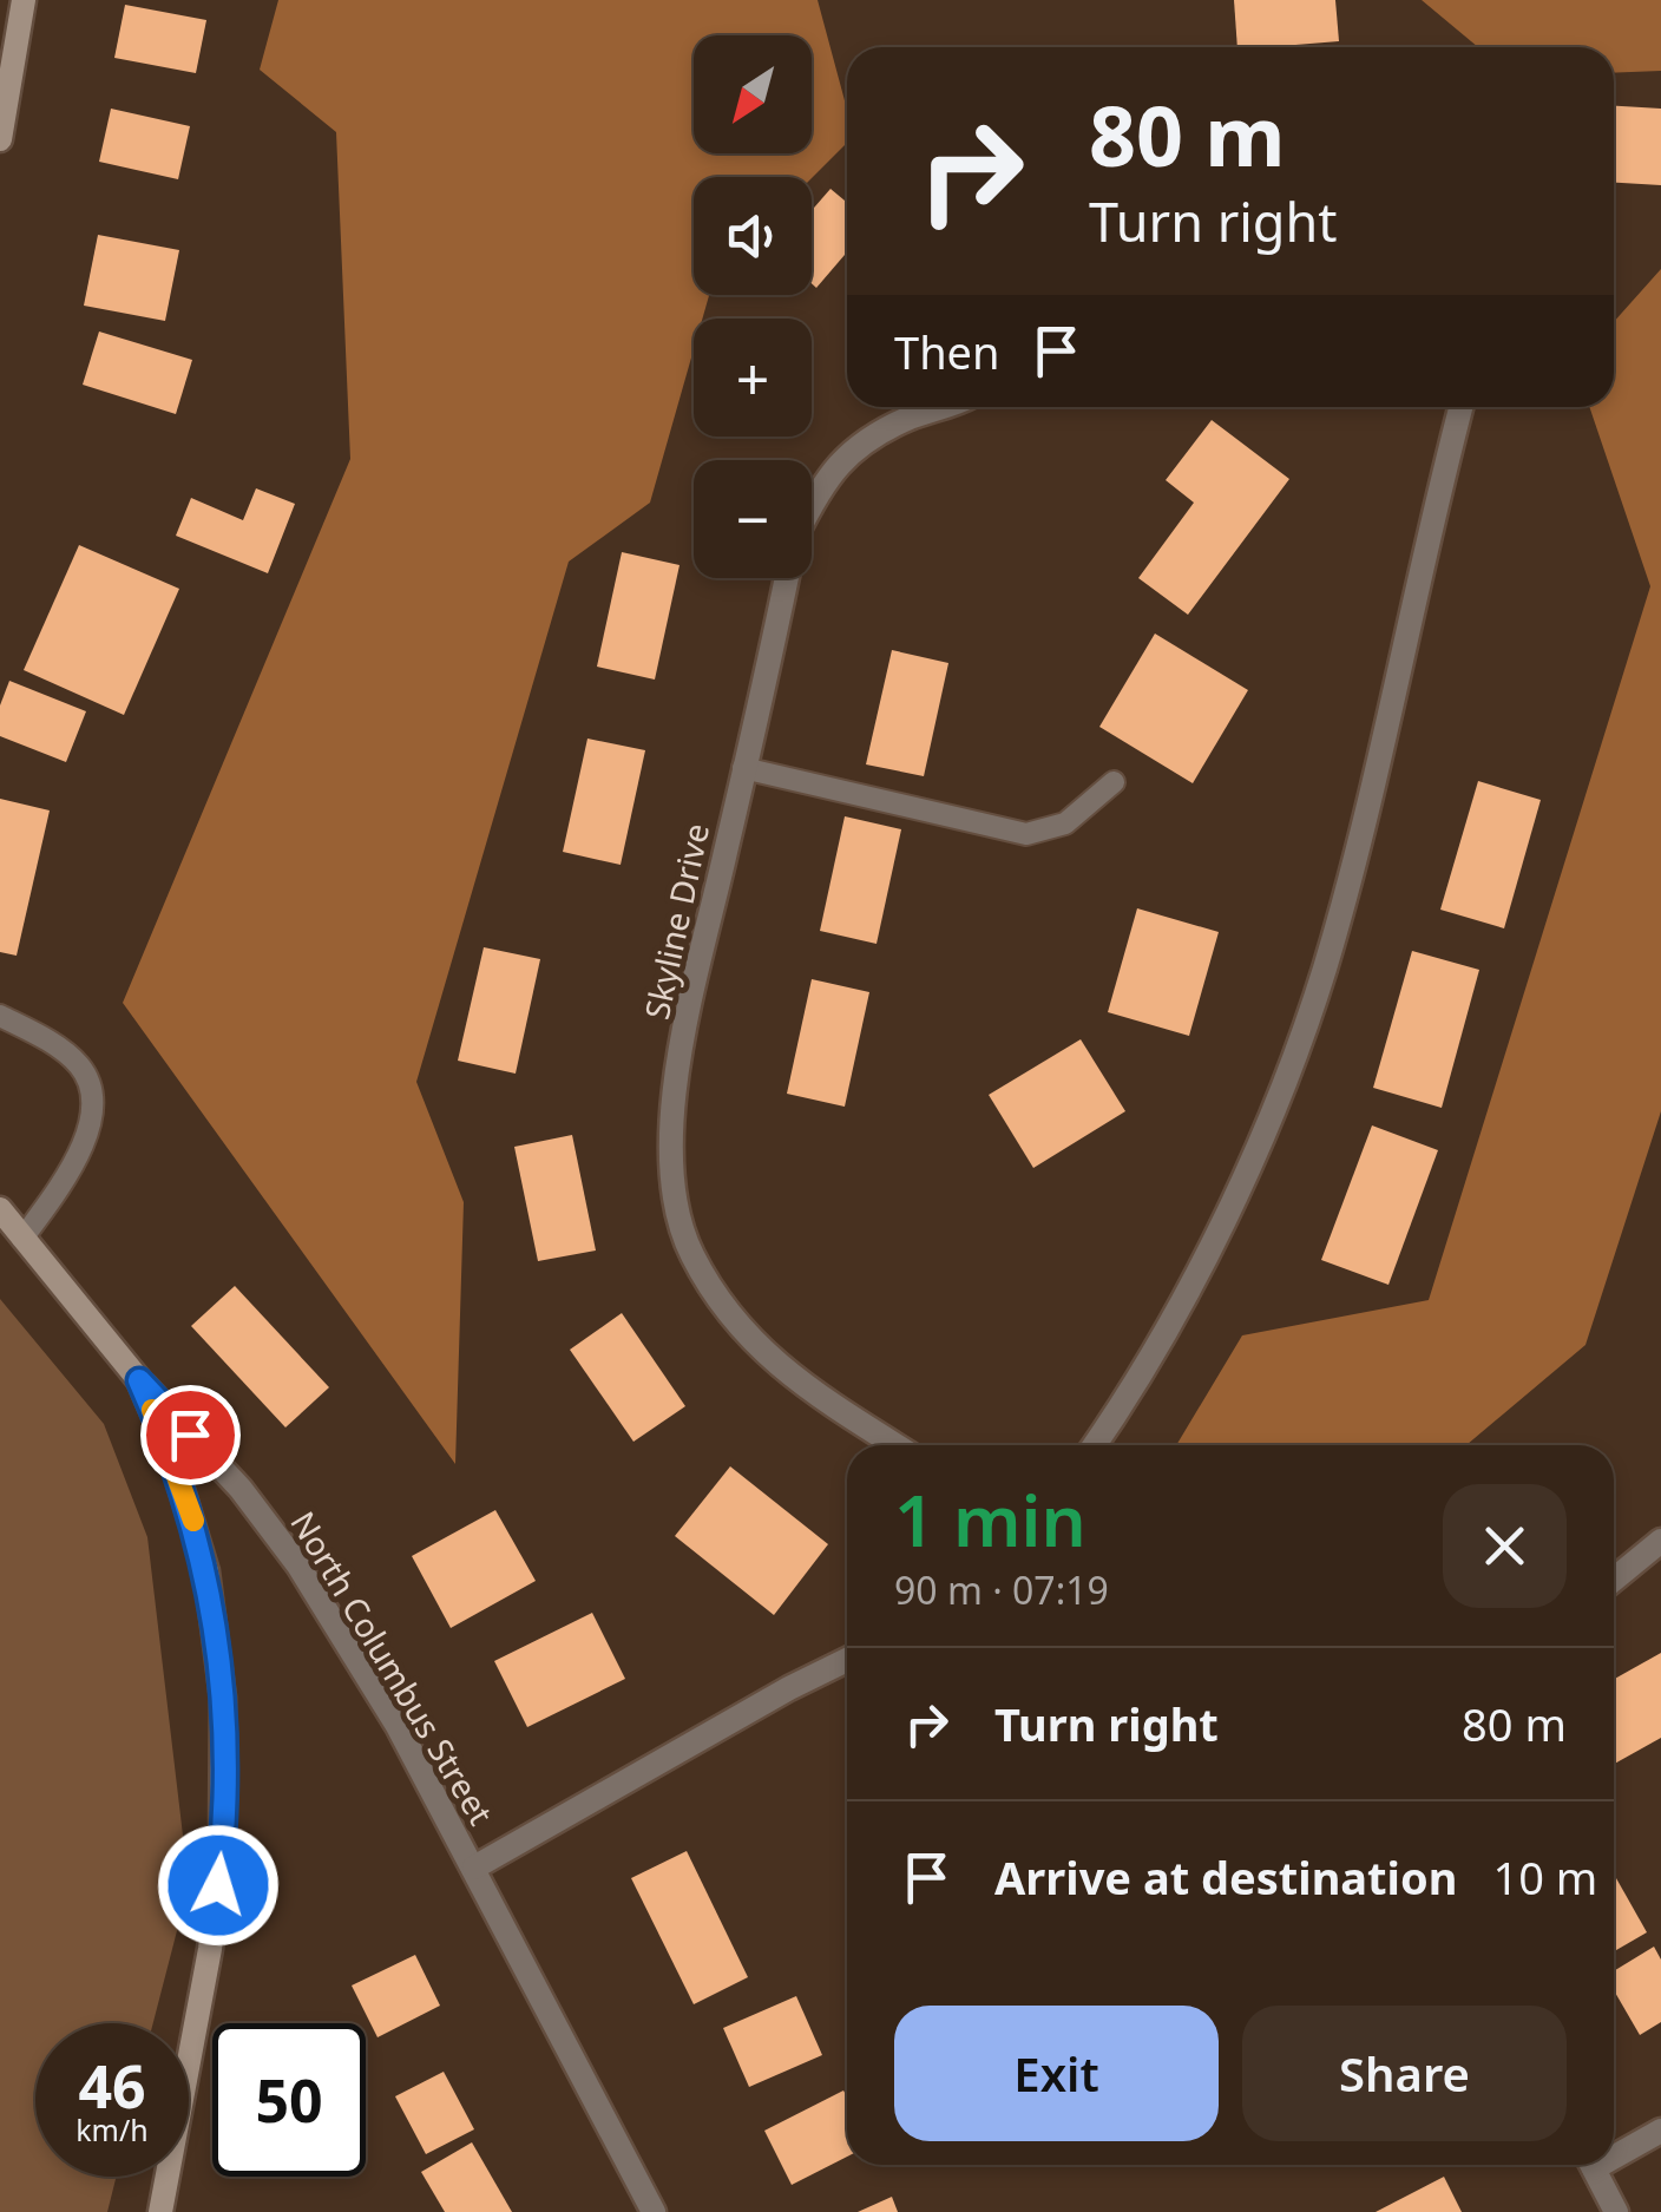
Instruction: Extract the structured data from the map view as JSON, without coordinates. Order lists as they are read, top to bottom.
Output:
{
  "streets": {
    "main road": ["North Columbus Street"],
    "street": ["Skyline Drive"]
  },
  "north": "bottom left",
  "page": {
    "map_buttons": ["+", "−"],
    "turn": ["80 m", "Turn right"],
    "then": "Then",
    "heading": ["1 min", "90 m · 07:19"],
    "list": [
      {
        "name": "Turn right",
        "value": "80 m"
      },
      {
        "name": "Arrive at destination",
        "value": "10 m"
      }
    ],
    "buttons": ["Exit", "Share"],
    "speed": "46 km/h",
    "limit": "50"
  }
}
